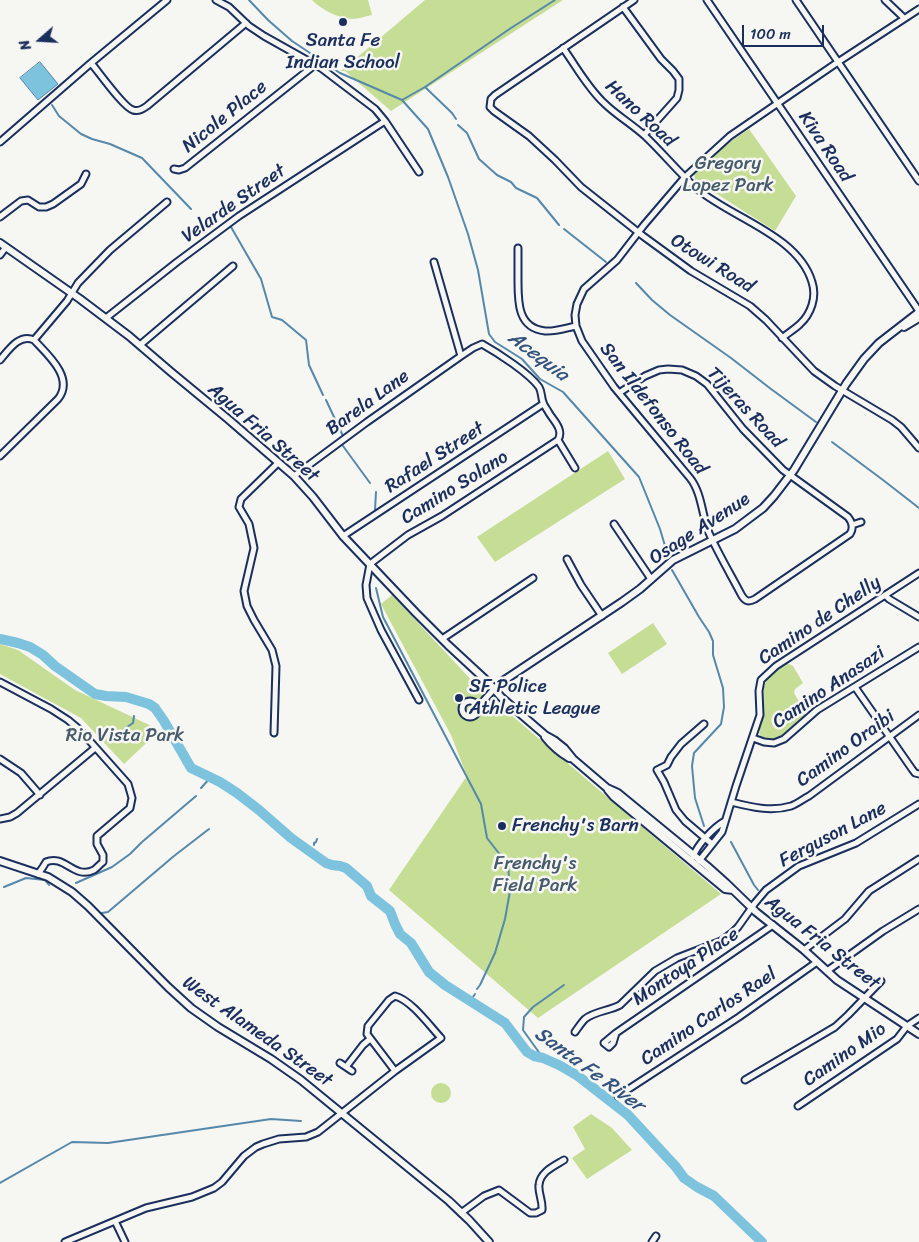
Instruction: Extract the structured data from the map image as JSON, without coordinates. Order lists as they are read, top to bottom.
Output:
{
  "streets": {
    "street": [
      "Hano Road",
      "Nicole Place",
      "Kiva Road",
      "Velarde Street",
      "Otowi Road",
      "Barela Lane",
      "Tijeras Road",
      "San Ildefonso Road",
      "Agua Fria Street",
      "Rafael Street",
      "Camino Solano",
      "Osage Avenue",
      "Camino de Chelly",
      "Camino Anasazi",
      "Camino Oraibi",
      "Ferguson Lane",
      "Montoya Place",
      "Camino Carlos Rael",
      "West Alameda Street",
      "Camino Mio"
    ]
  },
  "crossings": [
    ["Hano Road", "Otowi Road"],
    ["Kiva Road", "Osage Avenue"],
    ["Velarde Street", "Agua Fria Street"],
    ["Otowi Road", "Osage Avenue"],
    ["Barela Lane", "Agua Fria Street"],
    ["Barela Lane", "Rafael Street"],
    ["Tijeras Road", "San Ildefonso Road"],
    ["Tijeras Road", "Osage Avenue"],
    ["San Ildefonso Road", "Osage Avenue"],
    ["Agua Fria Street", "Rafael Street"],
    ["Agua Fria Street", "Camino Solano"],
    ["Agua Fria Street", "Osage Avenue"],
    ["Agua Fria Street", "Camino de Chelly"],
    ["Agua Fria Street", "Ferguson Lane"],
    ["Agua Fria Street", "Montoya Place"],
    ["Agua Fria Street", "Camino Carlos Rael"],
    ["Agua Fria Street", "Camino Mio"],
    ["Camino de Chelly", "Camino Anasazi"],
    ["Camino de Chelly", "Camino Oraibi"]
  ],
  "water": ["Acequia", "Santa Fe River"],
  "parks": ["Gregory Lopez Park", "Rio Vista Park", "Frenchy's Field Park"],
  "places": ["Santa Fe Indian School", "SF Police Athletic League", "Frenchy's Barn"],
  "scale_bar": "100 m",
  "north": "left"
}
